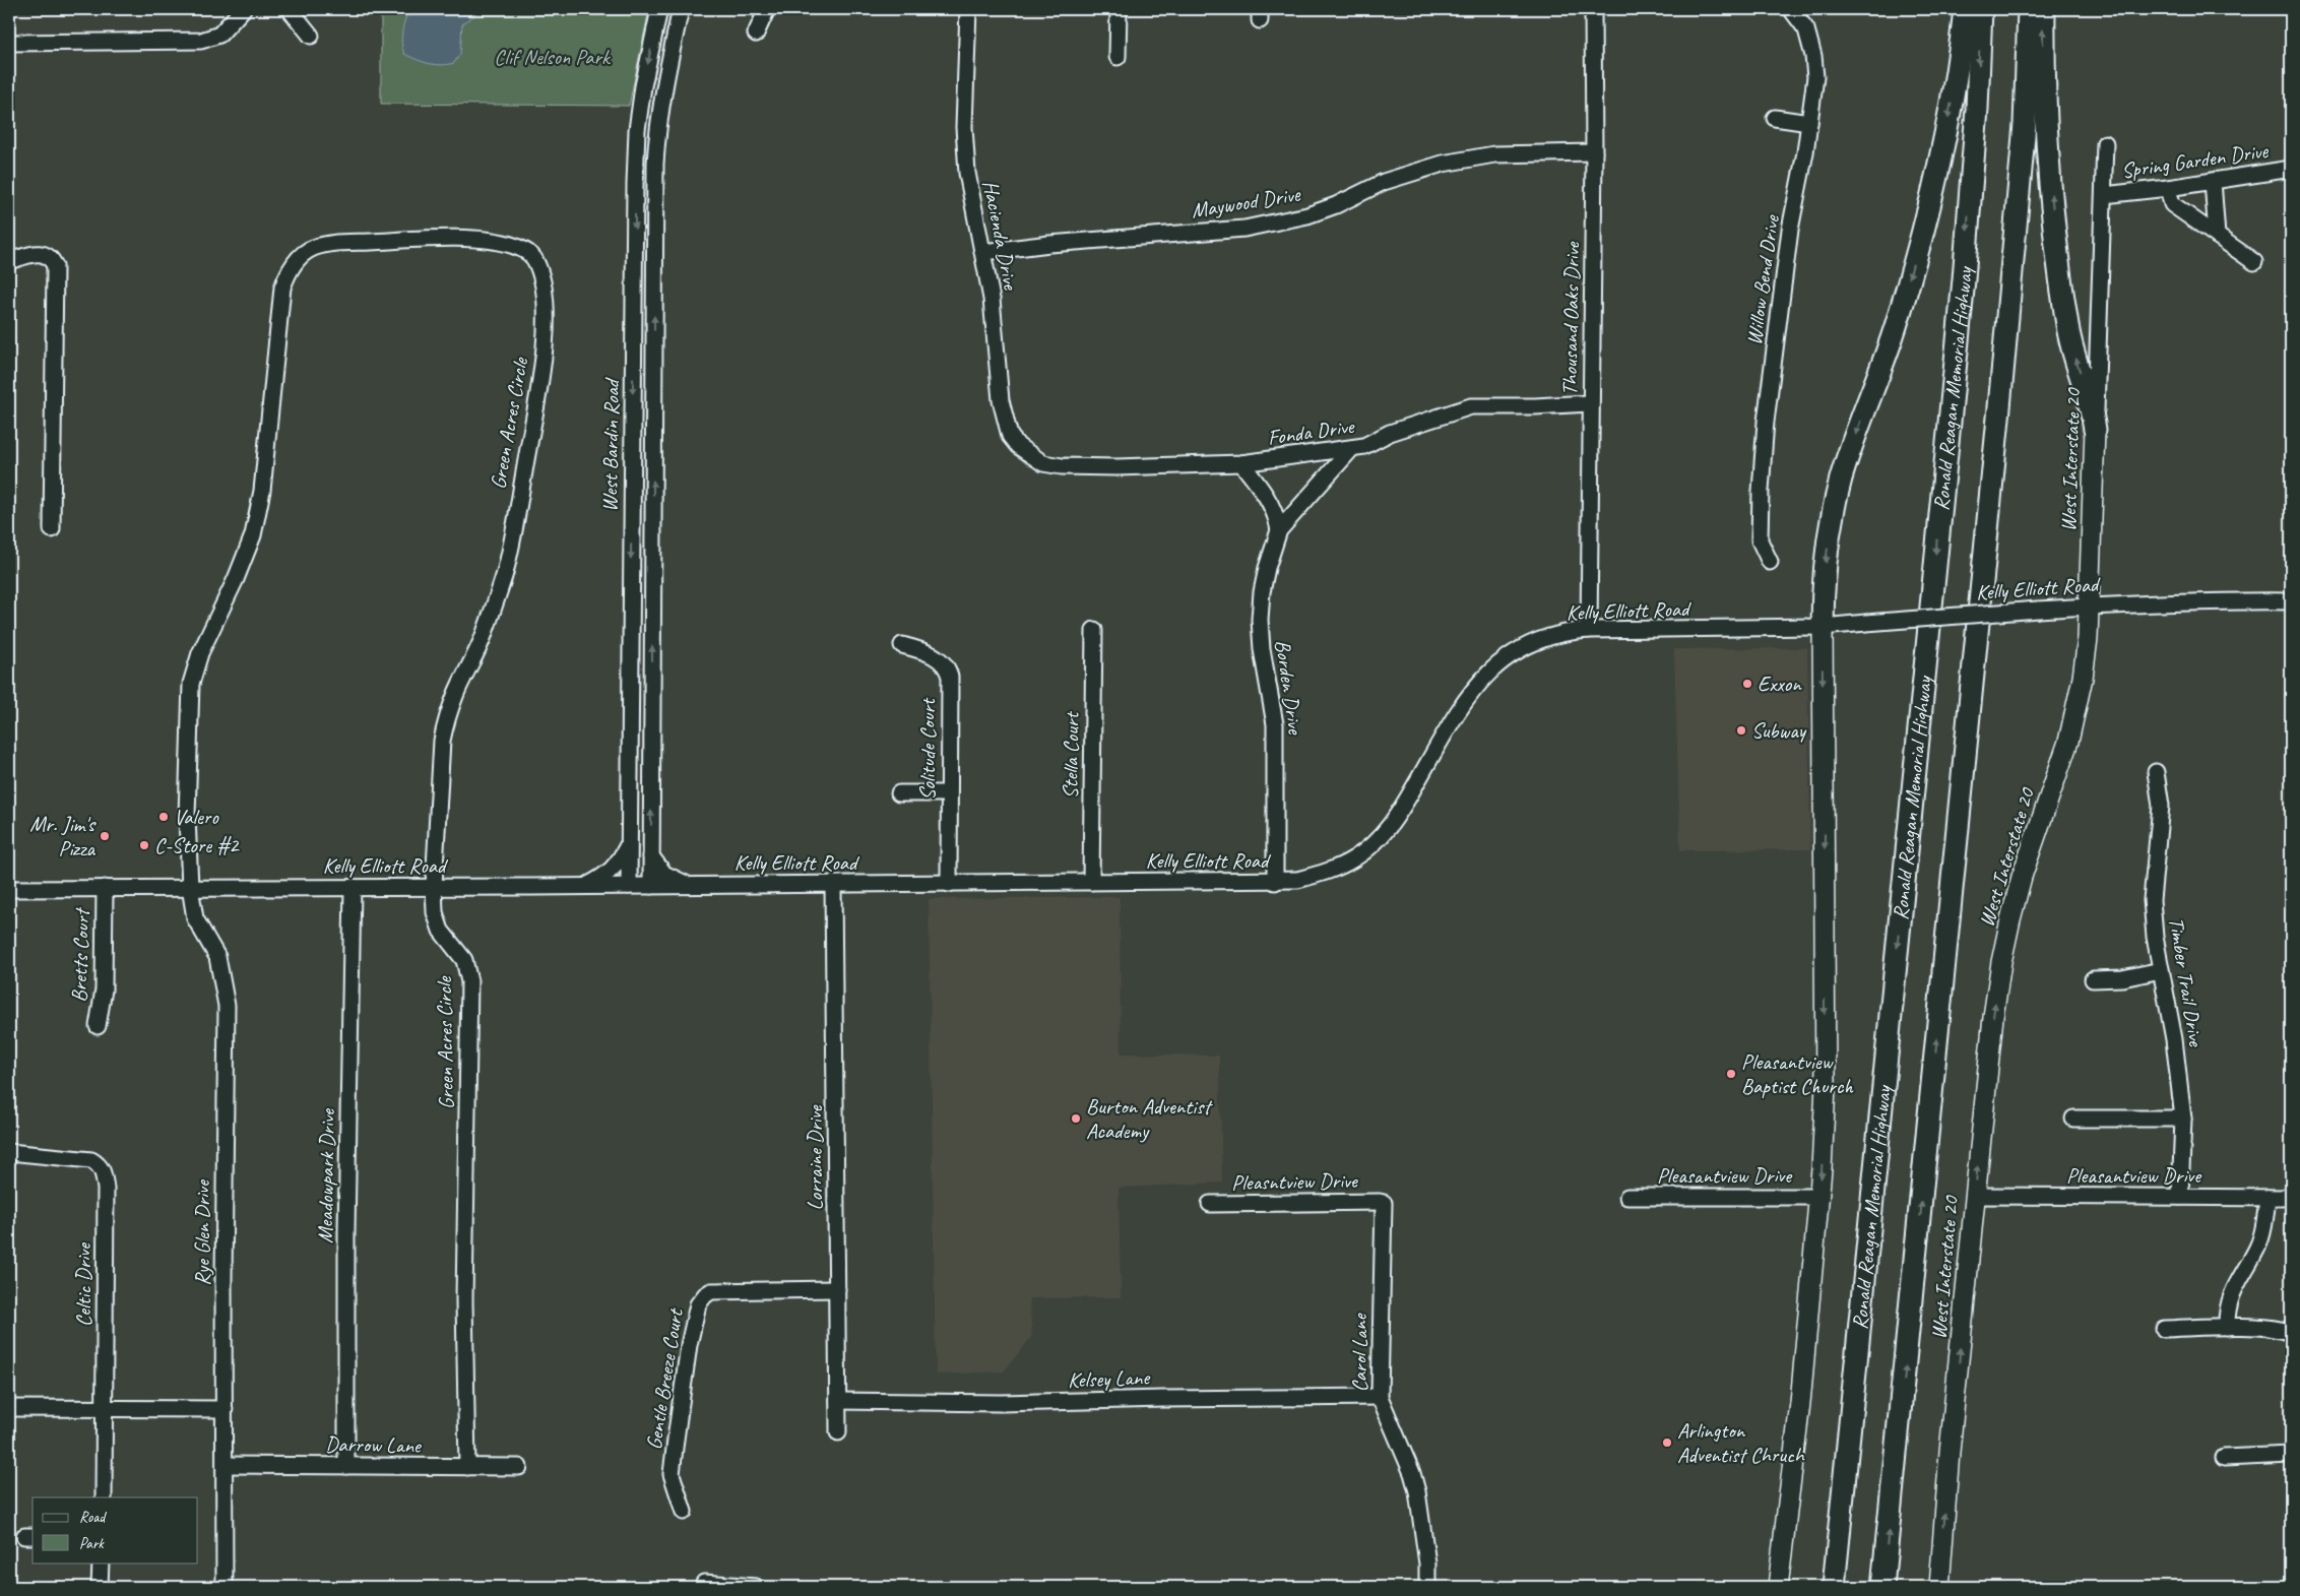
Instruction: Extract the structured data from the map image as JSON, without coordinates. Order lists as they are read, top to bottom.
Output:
{
  "streets": {
    "highway": ["Ronald Reagan Memorial Highway"],
    "main road": ["West Interstate 20"],
    "street": [
      "Spring Garden Drive",
      "Maywood Drive",
      "Hacienda Drive",
      "Willow Bend Drive",
      "Thousand Oaks Drive",
      "Green Acres Circle",
      "Fonda Drive",
      "West Bardin Road",
      "Kelly Elliott Road",
      "Borden Drive",
      "Solitude Court",
      "Stella Court",
      "Bretts Court",
      "Timber Trail Drive",
      "Lorraine Drive",
      "Pleasantview Drive",
      "Meadowpark Drive",
      "Pleasntview Drive",
      "Rye Glen Drive",
      "Celtic Drive",
      "Carol Lane",
      "Kelsey Lane",
      "Gentle Breeze Court",
      "Darrow Lane"
    ]
  },
  "crossings": [
    ["Spring Garden Drive", "West Interstate 20"],
    ["Maywood Drive", "Hacienda Drive"],
    ["Maywood Drive", "Thousand Oaks Drive"],
    ["Hacienda Drive", "Fonda Drive"],
    ["Thousand Oaks Drive", "Fonda Drive"],
    ["Thousand Oaks Drive", "Kelly Elliott Road"],
    ["Green Acres Circle", "Kelly Elliott Road"],
    ["Green Acres Circle", "Rye Glen Drive"],
    ["Green Acres Circle", "Darrow Lane"],
    ["Fonda Drive", "Borden Drive"],
    ["West Bardin Road", "Kelly Elliott Road"],
    ["West Interstate 20", "Kelly Elliott Road"],
    ["West Interstate 20", "Pleasantview Drive"],
    ["Kelly Elliott Road", "Borden Drive"],
    ["Kelly Elliott Road", "Solitude Court"],
    ["Kelly Elliott Road", "Stella Court"],
    ["Kelly Elliott Road", "Bretts Court"],
    ["Kelly Elliott Road", "Lorraine Drive"],
    ["Kelly Elliott Road", "Meadowpark Drive"],
    ["Kelly Elliott Road", "Rye Glen Drive"],
    ["Timber Trail Drive", "Pleasantview Drive"],
    ["Lorraine Drive", "Kelsey Lane"],
    ["Lorraine Drive", "Gentle Breeze Court"],
    ["Meadowpark Drive", "Darrow Lane"],
    ["Pleasntview Drive", "Carol Lane"],
    ["Rye Glen Drive", "Darrow Lane"],
    ["Carol Lane", "Kelsey Lane"]
  ],
  "one_way": ["West Interstate 20"],
  "parks": ["Clif Nelson Park"],
  "places": [
    "Exxon",
    "Subway",
    "Valero",
    "Mr. Jim's Pizza",
    "C-Store #2",
    "Pleasantview Baptist Church",
    "Burton Adventist Academy",
    "Arlington Adventist Chruch"
  ],
  "legend": ["Road", "Park"]
}
